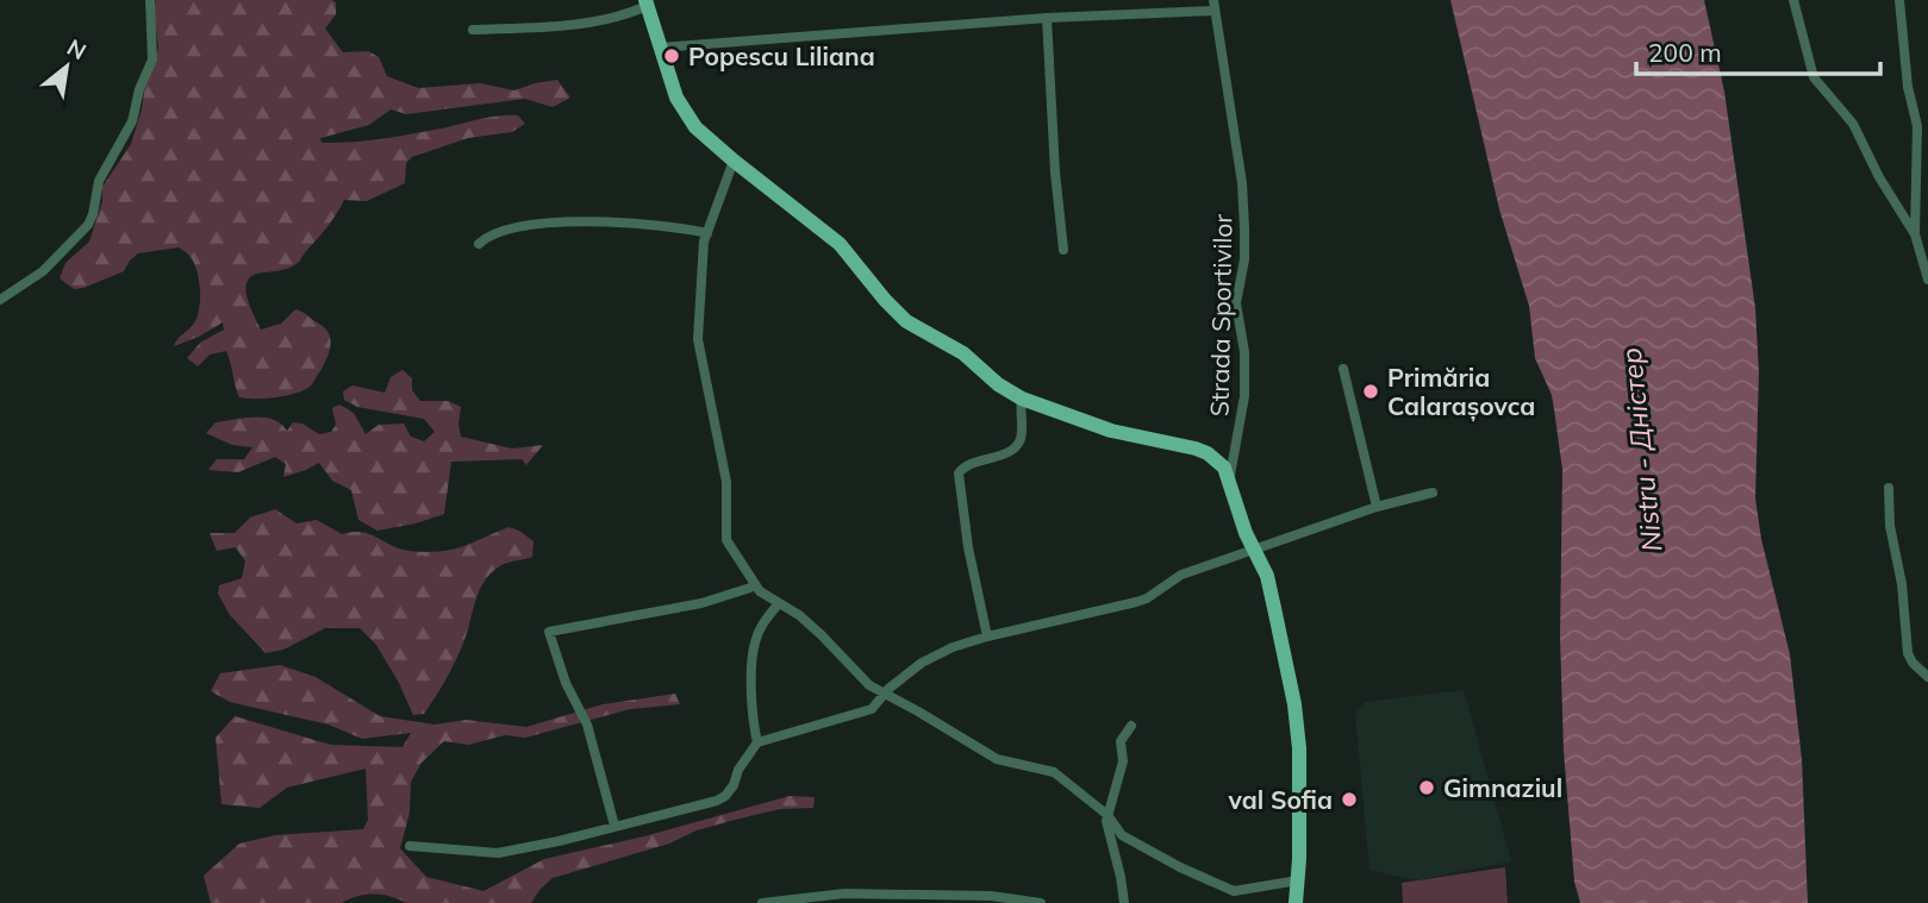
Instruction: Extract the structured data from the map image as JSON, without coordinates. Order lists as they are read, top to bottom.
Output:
{
  "streets": {
    "street": ["Strada Sportivilor"]
  },
  "water": ["Nistru - Дністер"],
  "places": [
    "Popescu Liliana",
    "Primăria Calarașovca",
    "Gimnaziul",
    "val Sofia"
  ],
  "scale_bar": "200 m",
  "north": "top right"
}
